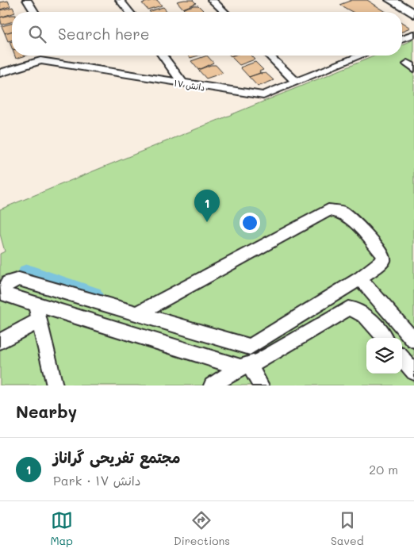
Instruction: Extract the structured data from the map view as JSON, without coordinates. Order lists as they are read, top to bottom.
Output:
{
  "streets": {
    "street": ["دانش ۱۷"]
  },
  "page": {
    "search": "Search here",
    "pins": "1",
    "heading": "Nearby",
    "list": [
      {
        "mark": "1",
        "name": "مجتمع تفریحی گراناز",
        "note": "Park · دانش ۱۷",
        "value": "20 m"
      }
    ],
    "nav": ["Map", "Directions", "Saved"]
  }
}
